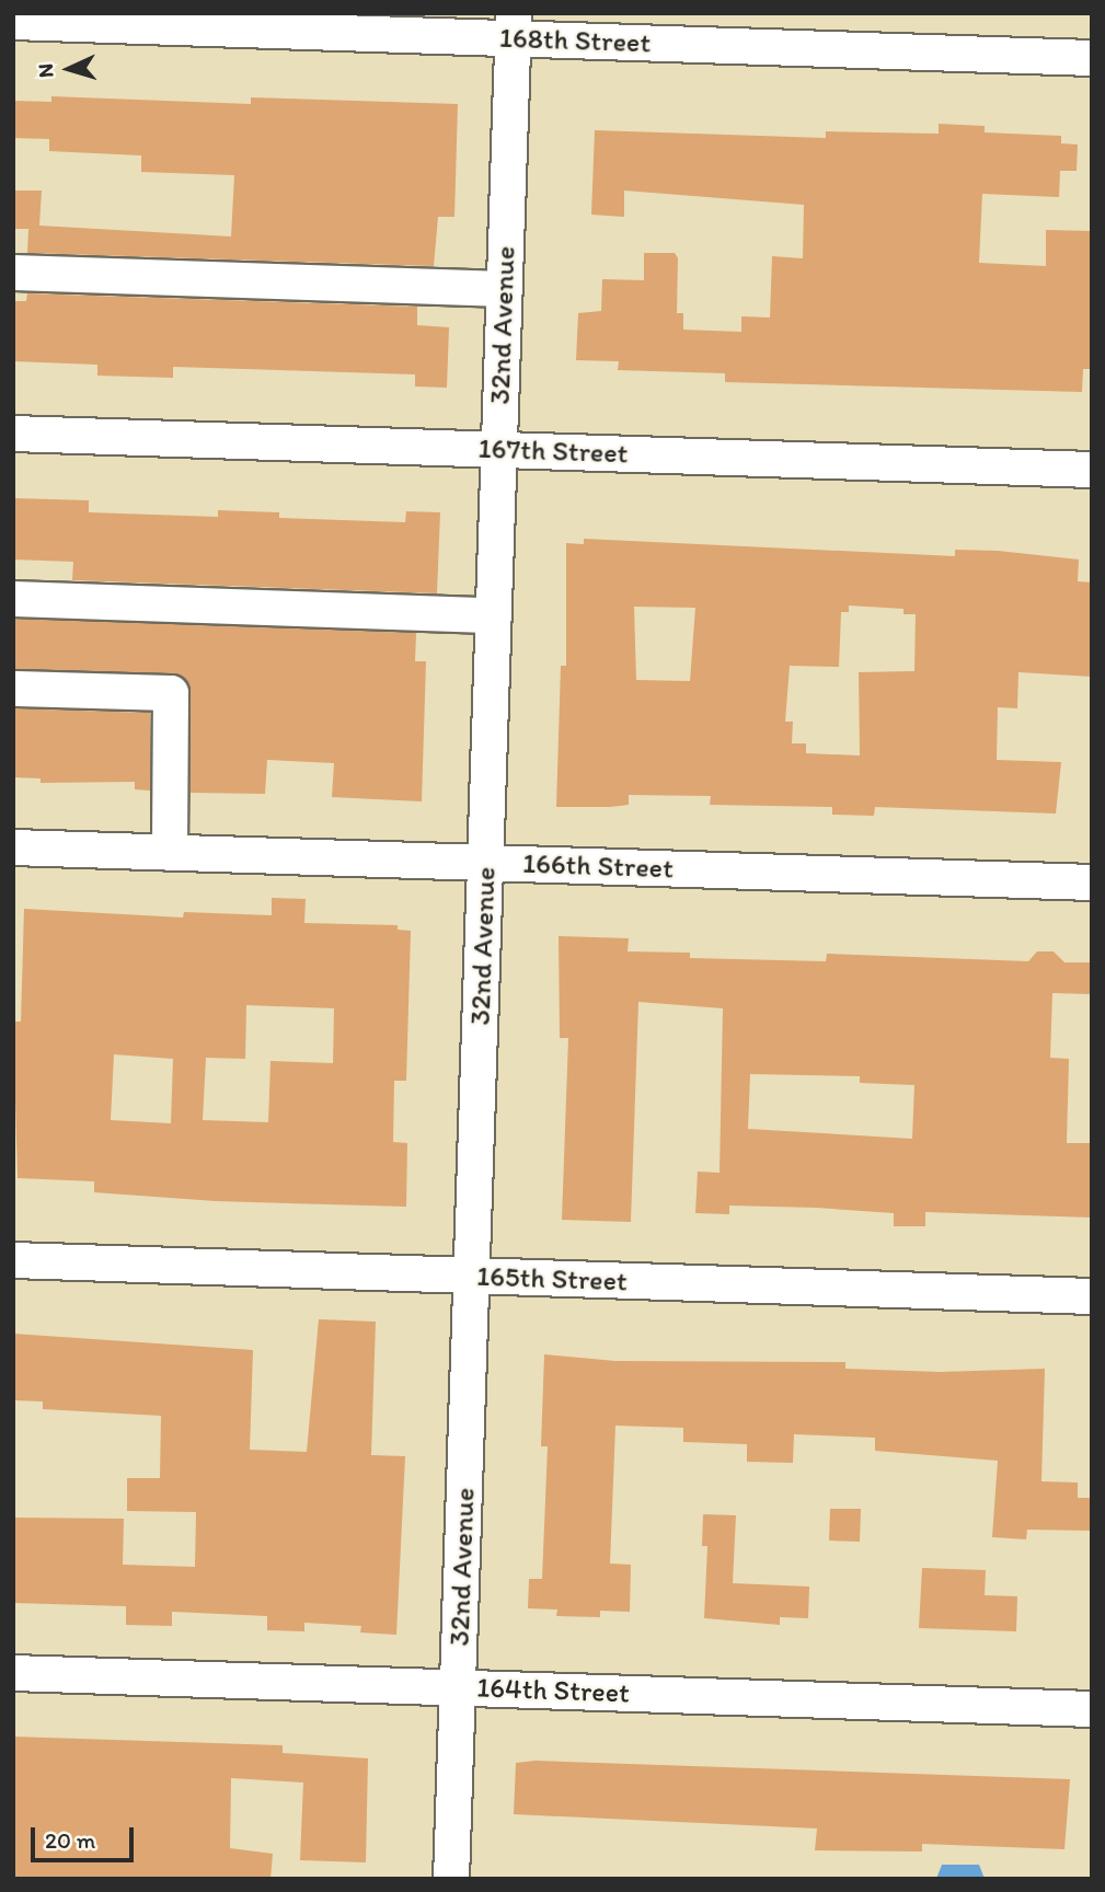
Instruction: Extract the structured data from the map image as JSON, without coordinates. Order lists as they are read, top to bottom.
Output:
{
  "streets": {
    "street": [
      "168th Street",
      "32nd Avenue",
      "167th Street",
      "166th Street",
      "165th Street",
      "164th Street"
    ]
  },
  "crossings": [
    ["168th Street", "32nd Avenue"],
    ["32nd Avenue", "167th Street"],
    ["32nd Avenue", "166th Street"],
    ["32nd Avenue", "165th Street"],
    ["32nd Avenue", "164th Street"]
  ],
  "scale_bar": "20 m",
  "north": "left"
}
